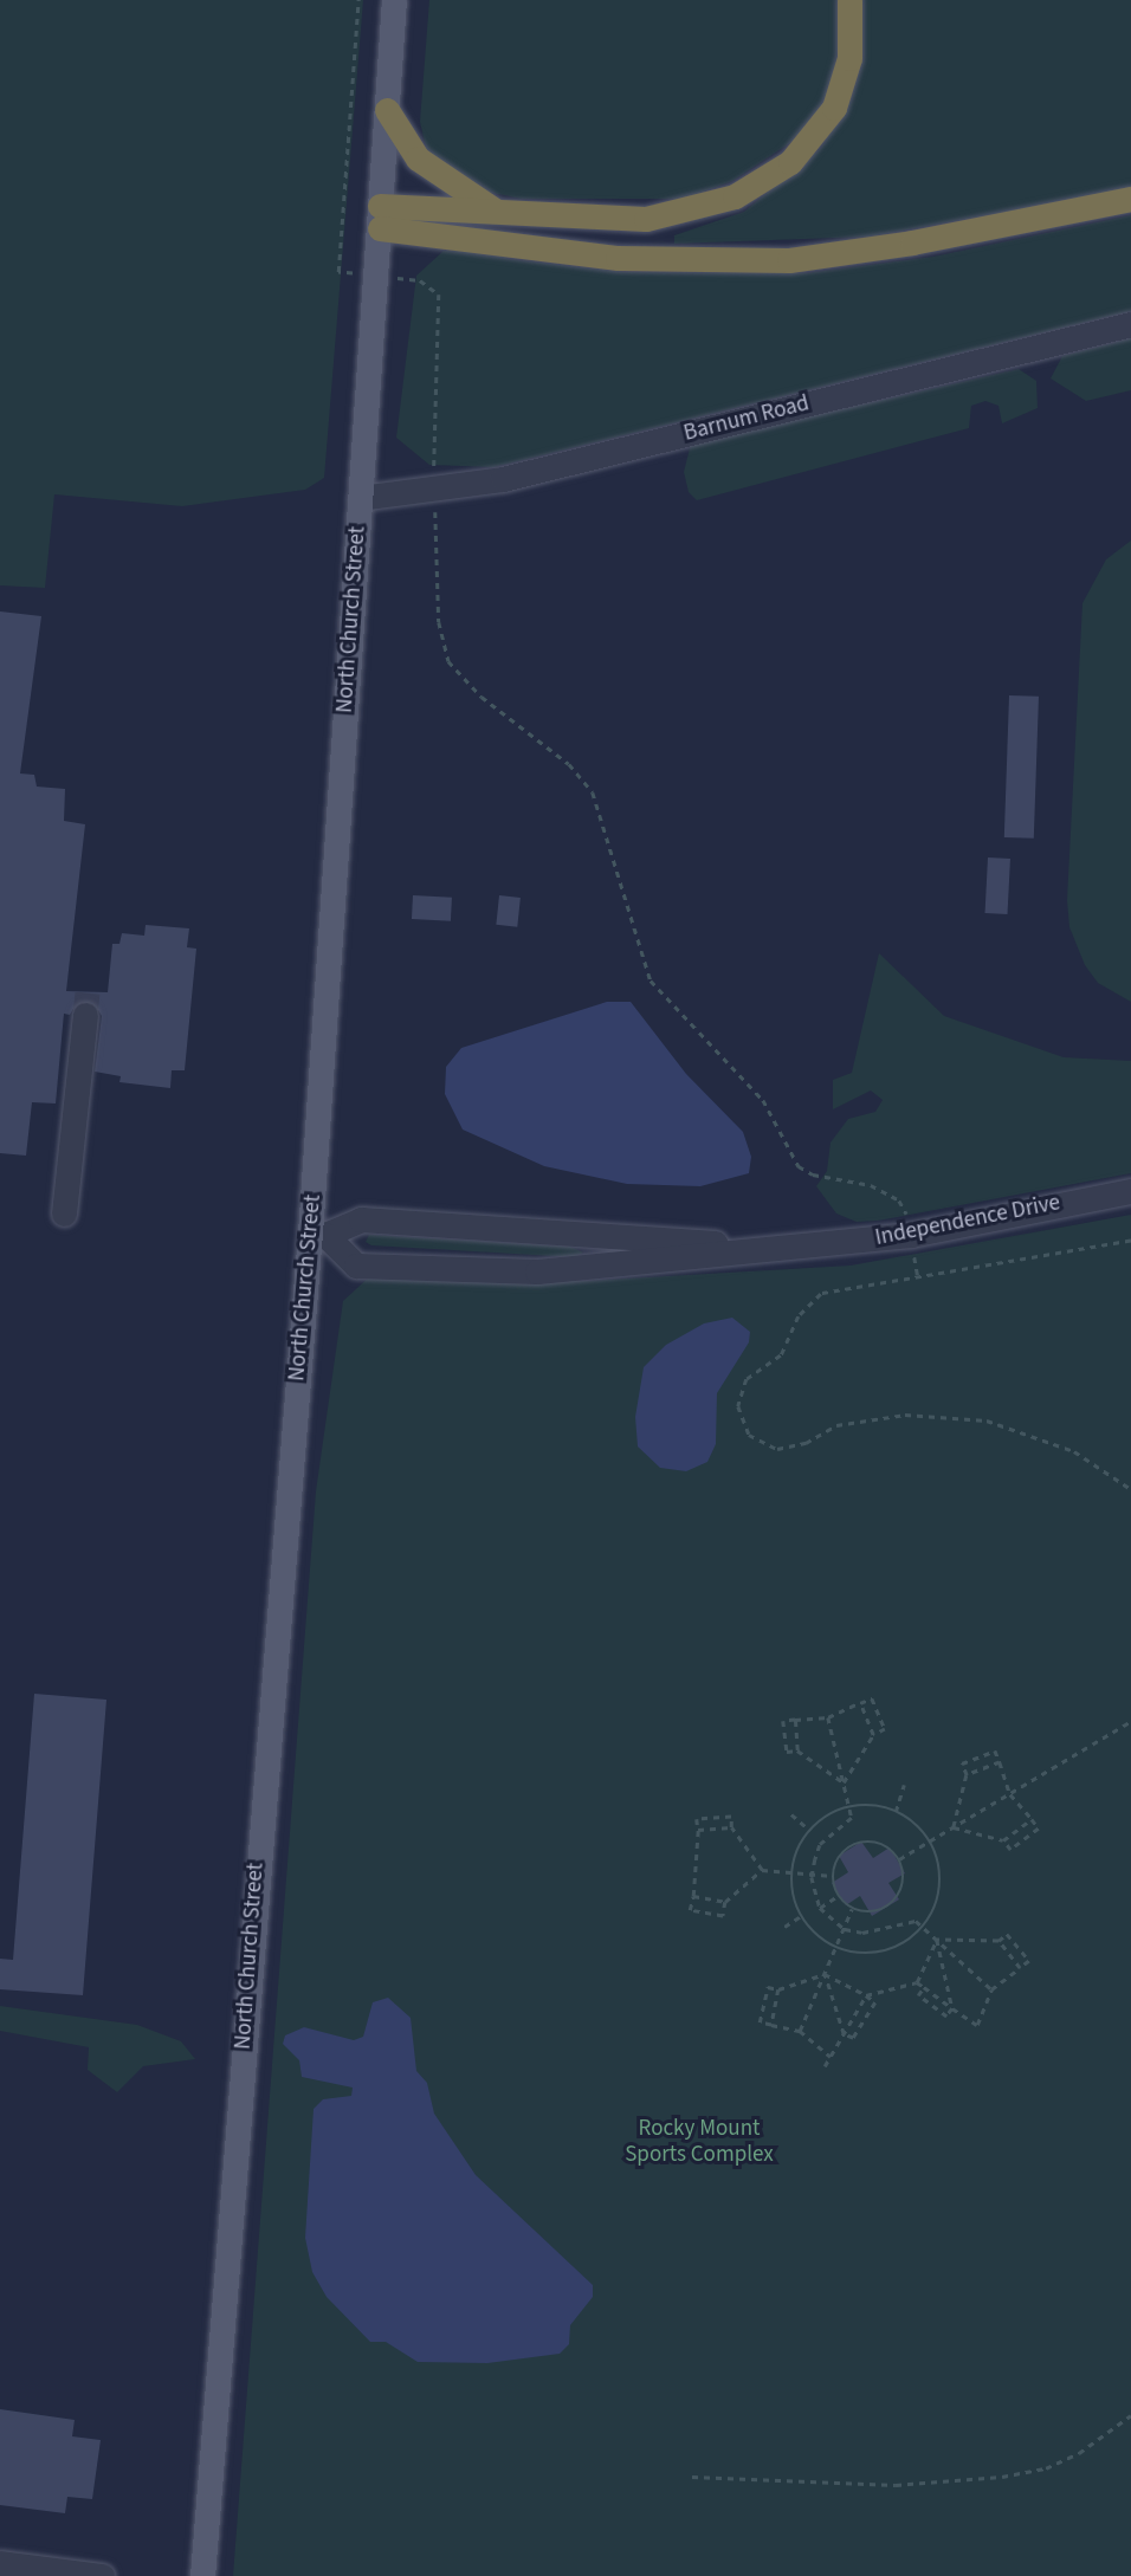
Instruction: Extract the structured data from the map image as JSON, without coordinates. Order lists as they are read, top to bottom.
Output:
{
  "streets": {
    "main road": ["North Church Street"],
    "street": ["Barnum Road", "Independence Drive"]
  },
  "crossings": [
    ["Barnum Road", "North Church Street"]
  ],
  "parks": ["Rocky Mount Sports Complex"]
}
